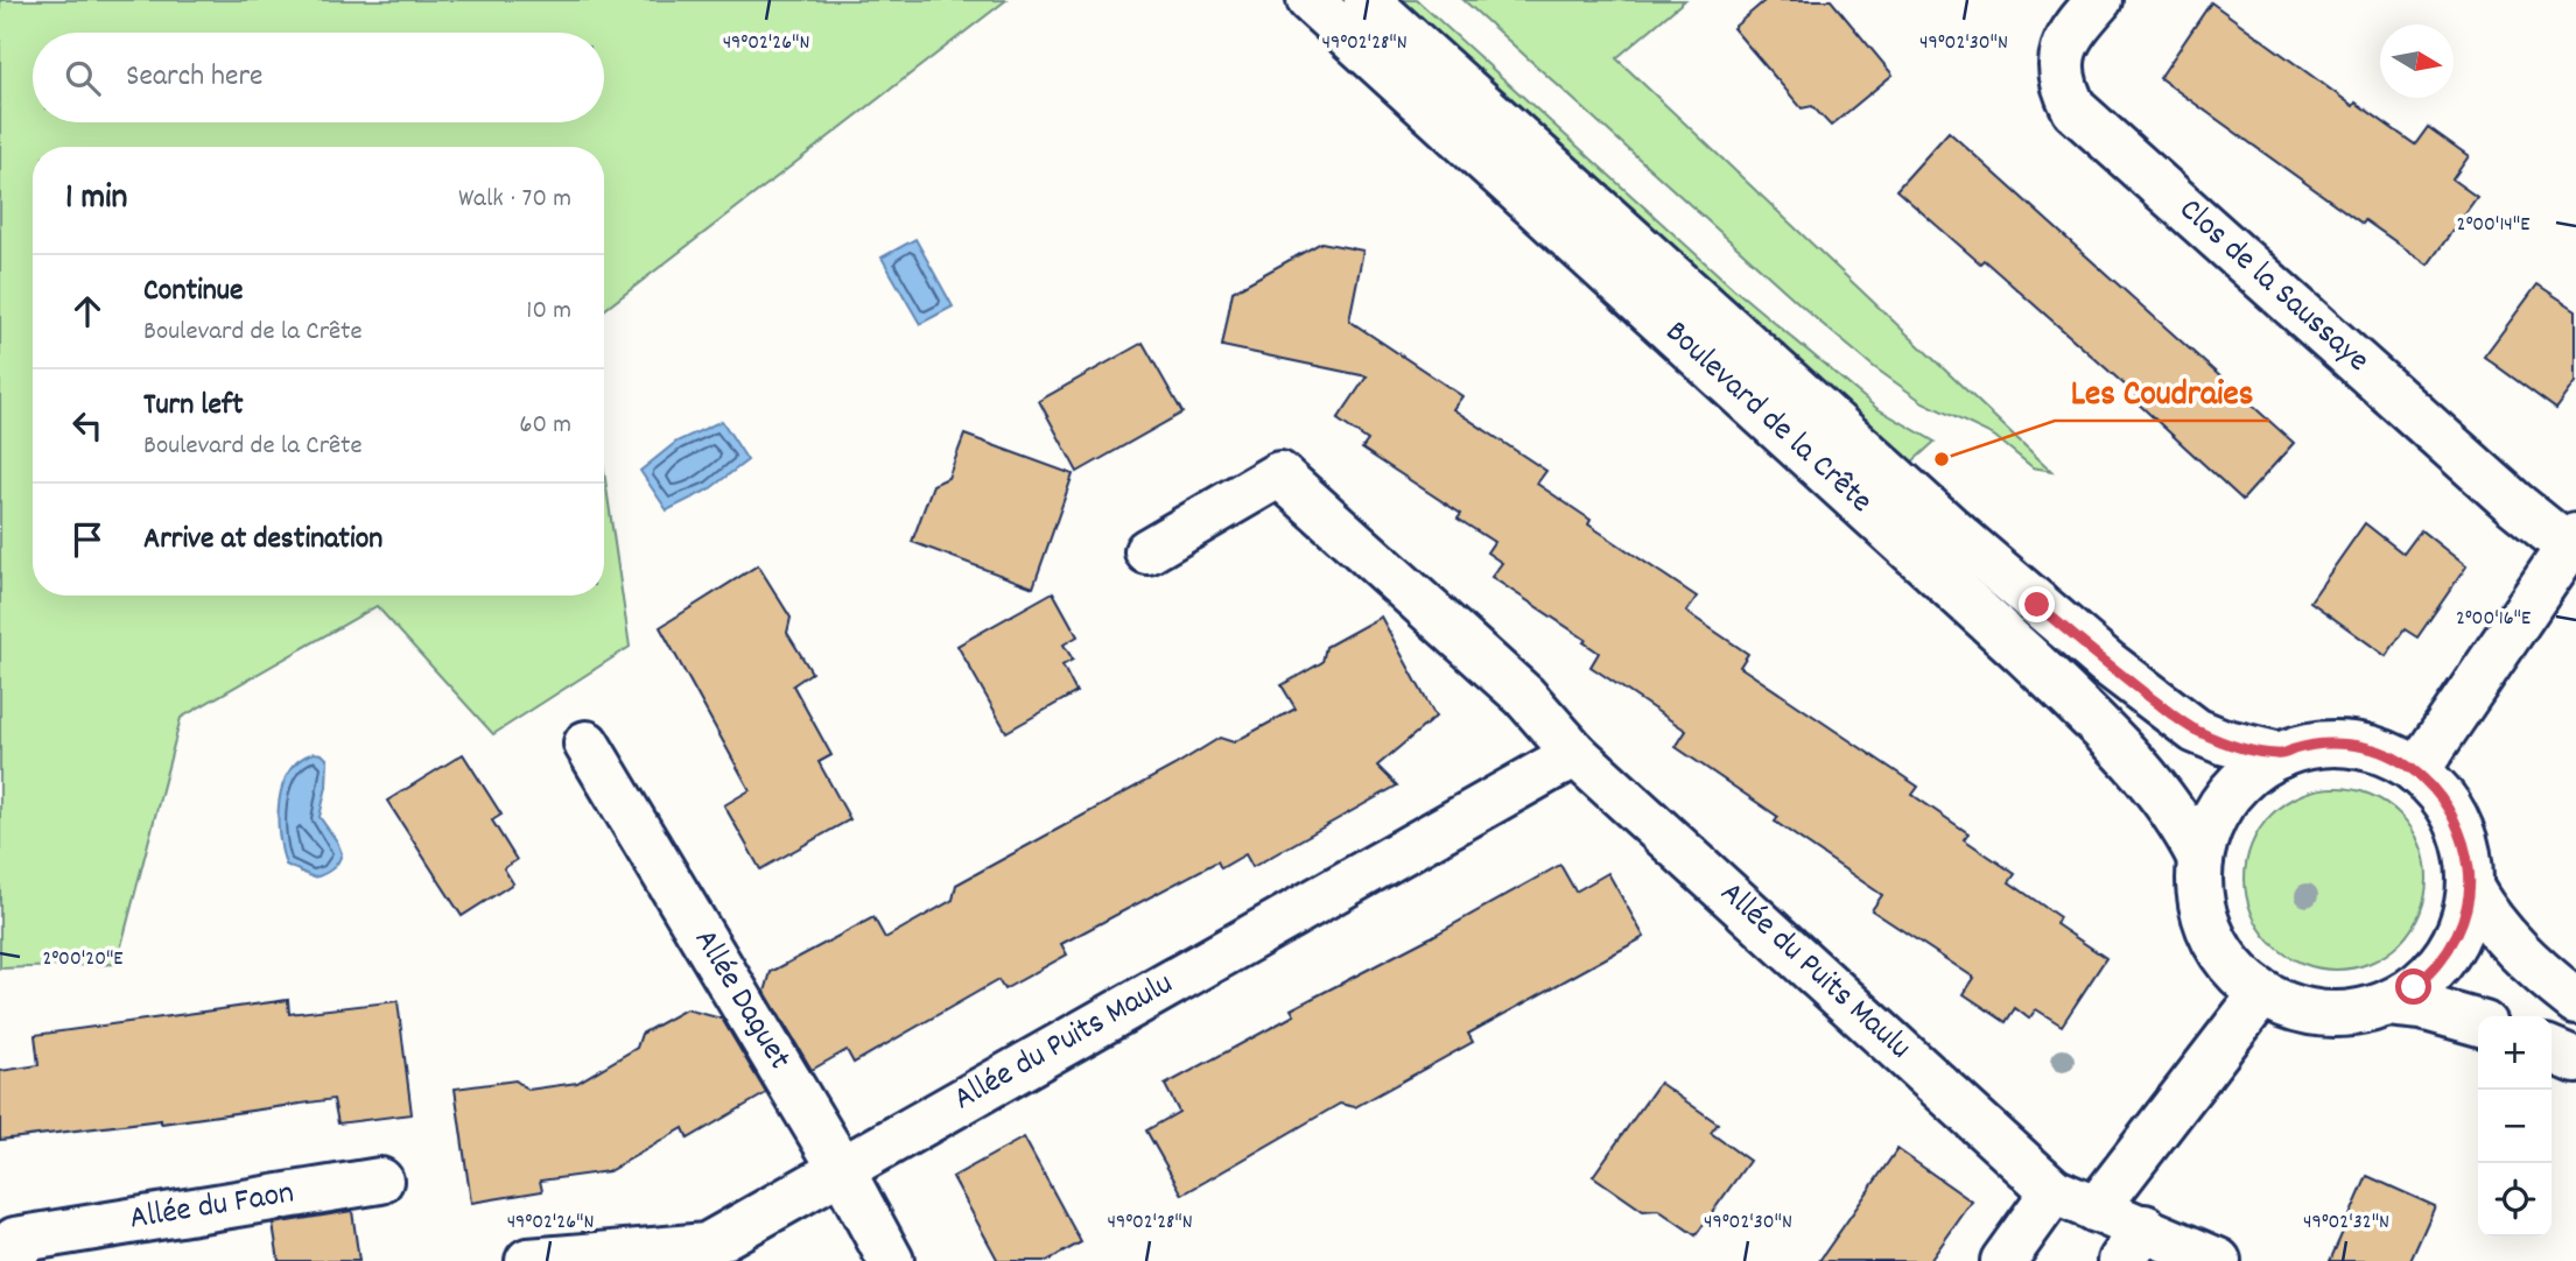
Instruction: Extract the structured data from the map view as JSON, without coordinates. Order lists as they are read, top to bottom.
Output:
{
  "streets": {
    "street": [
      "Clos de la Saussaye",
      "Boulevard de la Crête",
      "Allée du Puits Maulu",
      "Allée Daguet",
      "Allée du Faon"
    ]
  },
  "crossings": [
    ["Allée du Puits Maulu", "Allée Daguet"]
  ],
  "places": ["Les Coudraies"],
  "north": "right",
  "page": {
    "search": "Search here",
    "heading": ["1 min", "Walk · 70 m"],
    "list": [
      ["Continue", "Boulevard de la Crête", "10 m"],
      ["Turn left", "Boulevard de la Crête", "60 m"],
      "Arrive at destination"
    ],
    "map_buttons": ["+", "−"]
  },
  "coordinates": [
    "49°02'26\"N",
    "49°02'28\"N",
    "49°02'30\"N",
    "2°00'14\"E",
    "2°00'16\"E",
    "2°00'20\"E",
    "49°02'32\"N"
  ]
}
